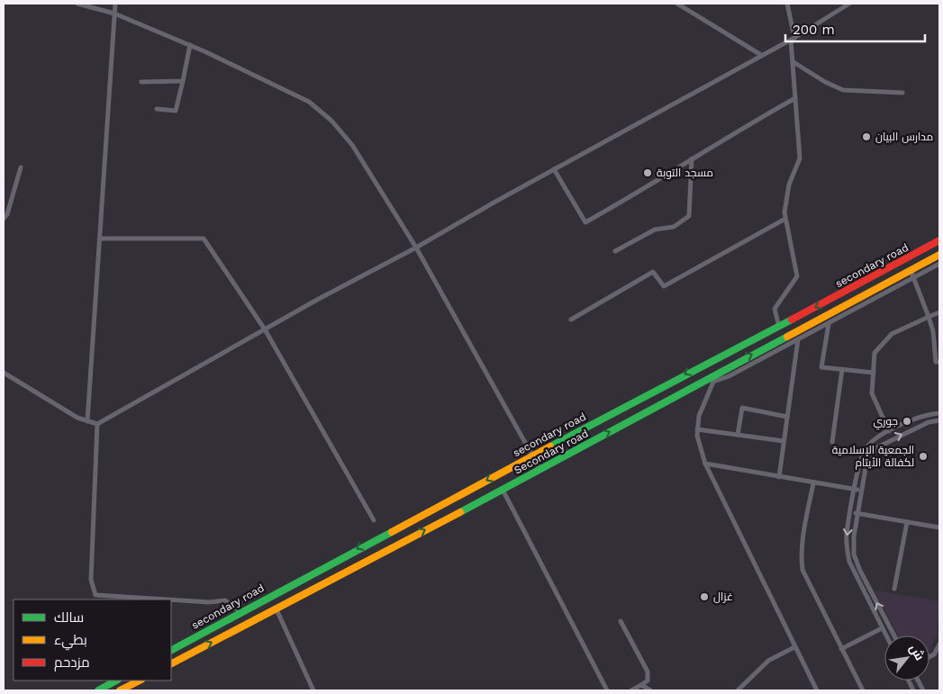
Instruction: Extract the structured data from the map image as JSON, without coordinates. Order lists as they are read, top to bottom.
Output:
{
  "streets": {
    "main road": ["secondary road", "Secondary road"]
  },
  "one_way": ["secondary road", "Secondary road"],
  "places": [
    "مدارس البيان",
    "مسجد التوبة",
    "جوري",
    "الجمعية الإسلامية لكفالة الأيتام",
    "غزال"
  ],
  "legend": ["سالك", "بطيء", "مزدحم"],
  "scale_bar": "200 m",
  "north": "top right"
}
